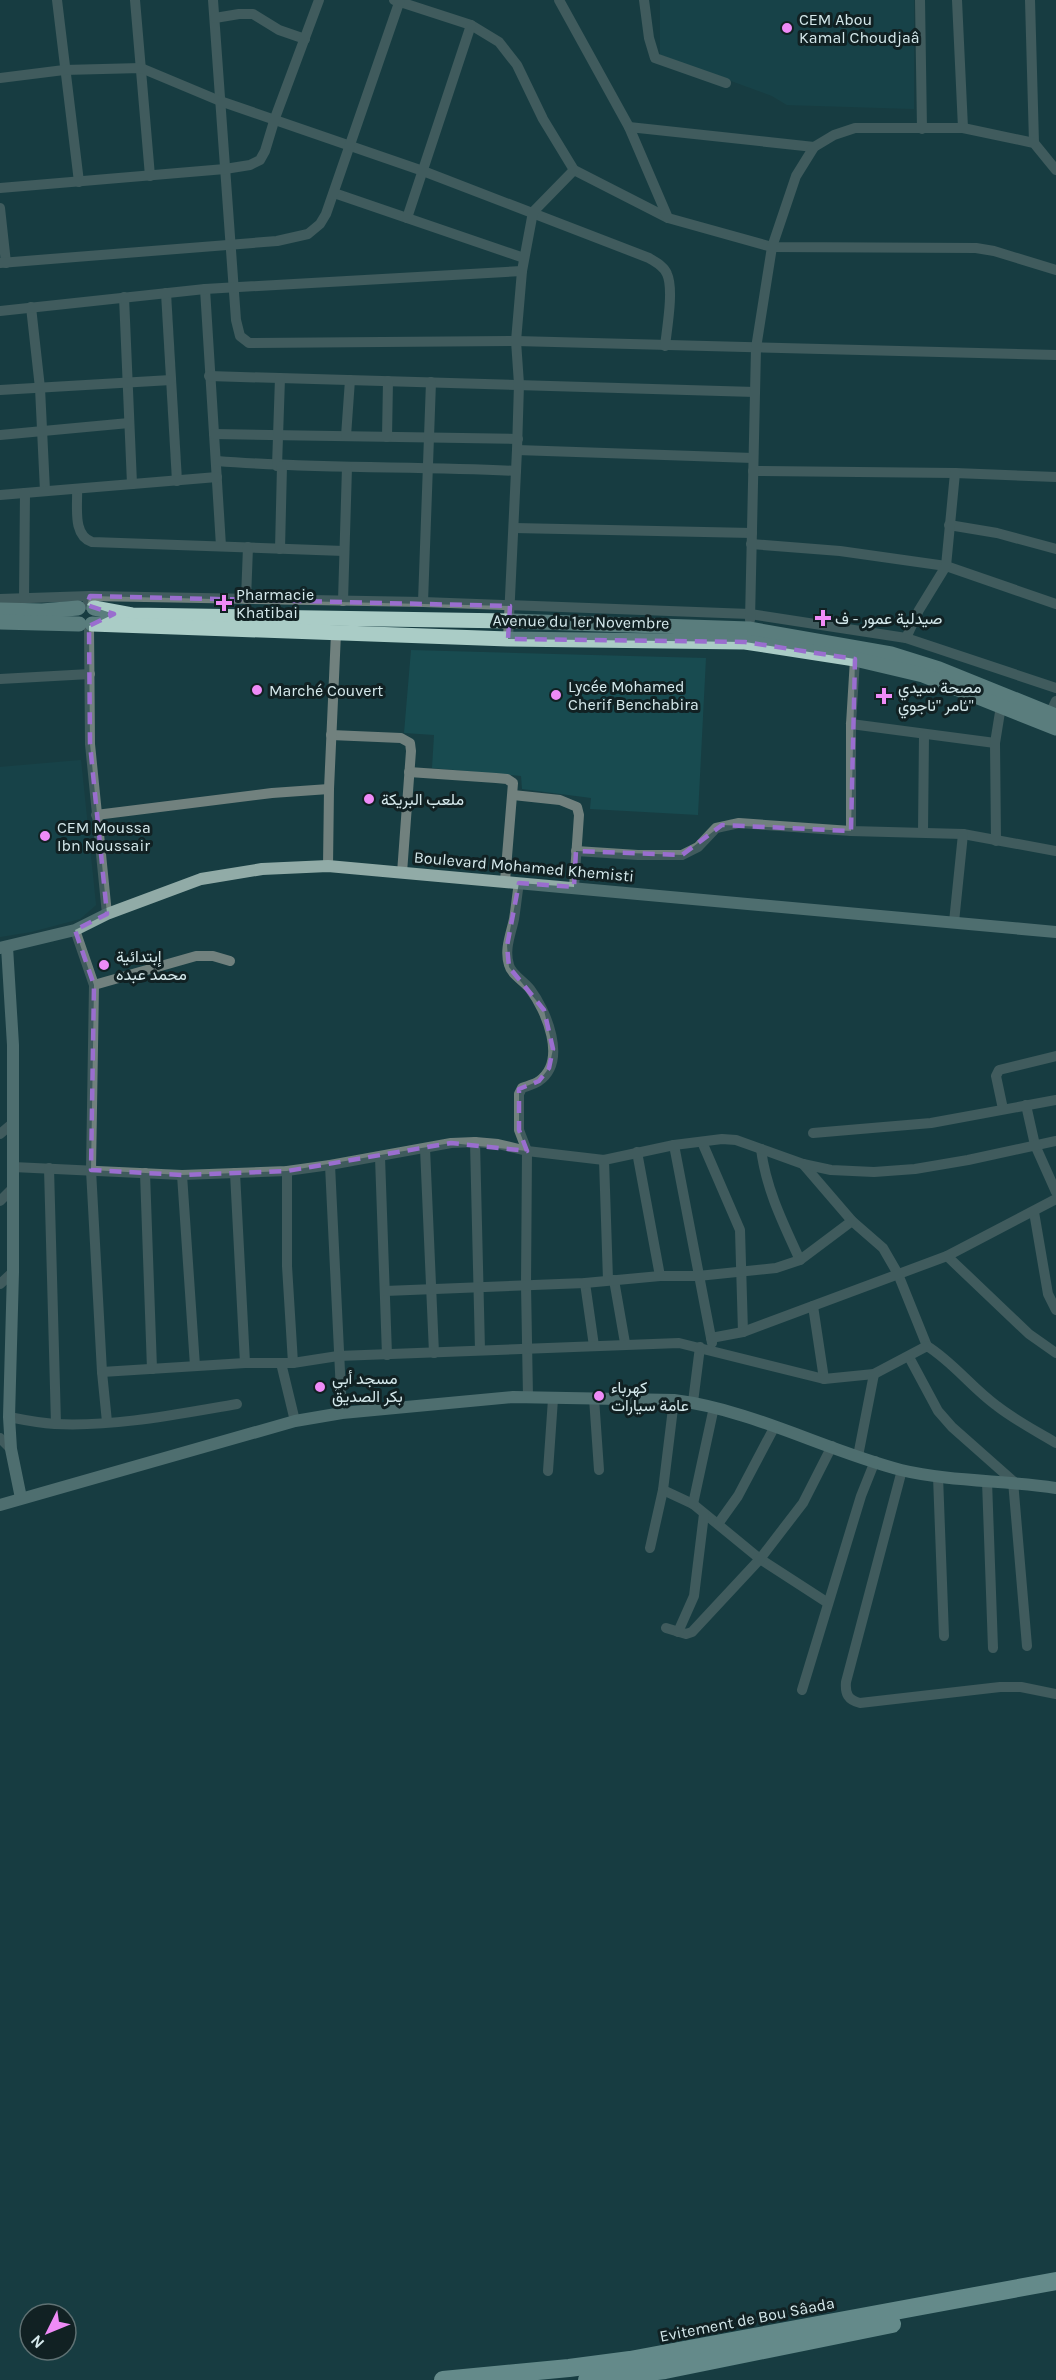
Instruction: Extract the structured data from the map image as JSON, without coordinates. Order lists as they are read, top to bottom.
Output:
{
  "streets": {
    "highway": ["Evitement de Bou Sâada"],
    "main road": ["Avenue du 1er Novembre", "Boulevard Mohamed Khemisti"]
  },
  "places": {
    "other": [
      "CEM Abou Kamal Choudjaâ",
      "Marché Couvert",
      "Lycée Mohamed Cherif Benchabira",
      "ملعب البريكة",
      "CEM Moussa Ibn Noussair",
      "إبتدائية محمد عبده",
      "مسجد أبي بكر الصديق",
      "كهرباء عامة سيارات"
    ],
    "health": ["Pharmacie Khatibai", "صيدلية عمور - ف", "مصحة سيدي ثامر \"ناجوي\""]
  },
  "north": "bottom left"
}
